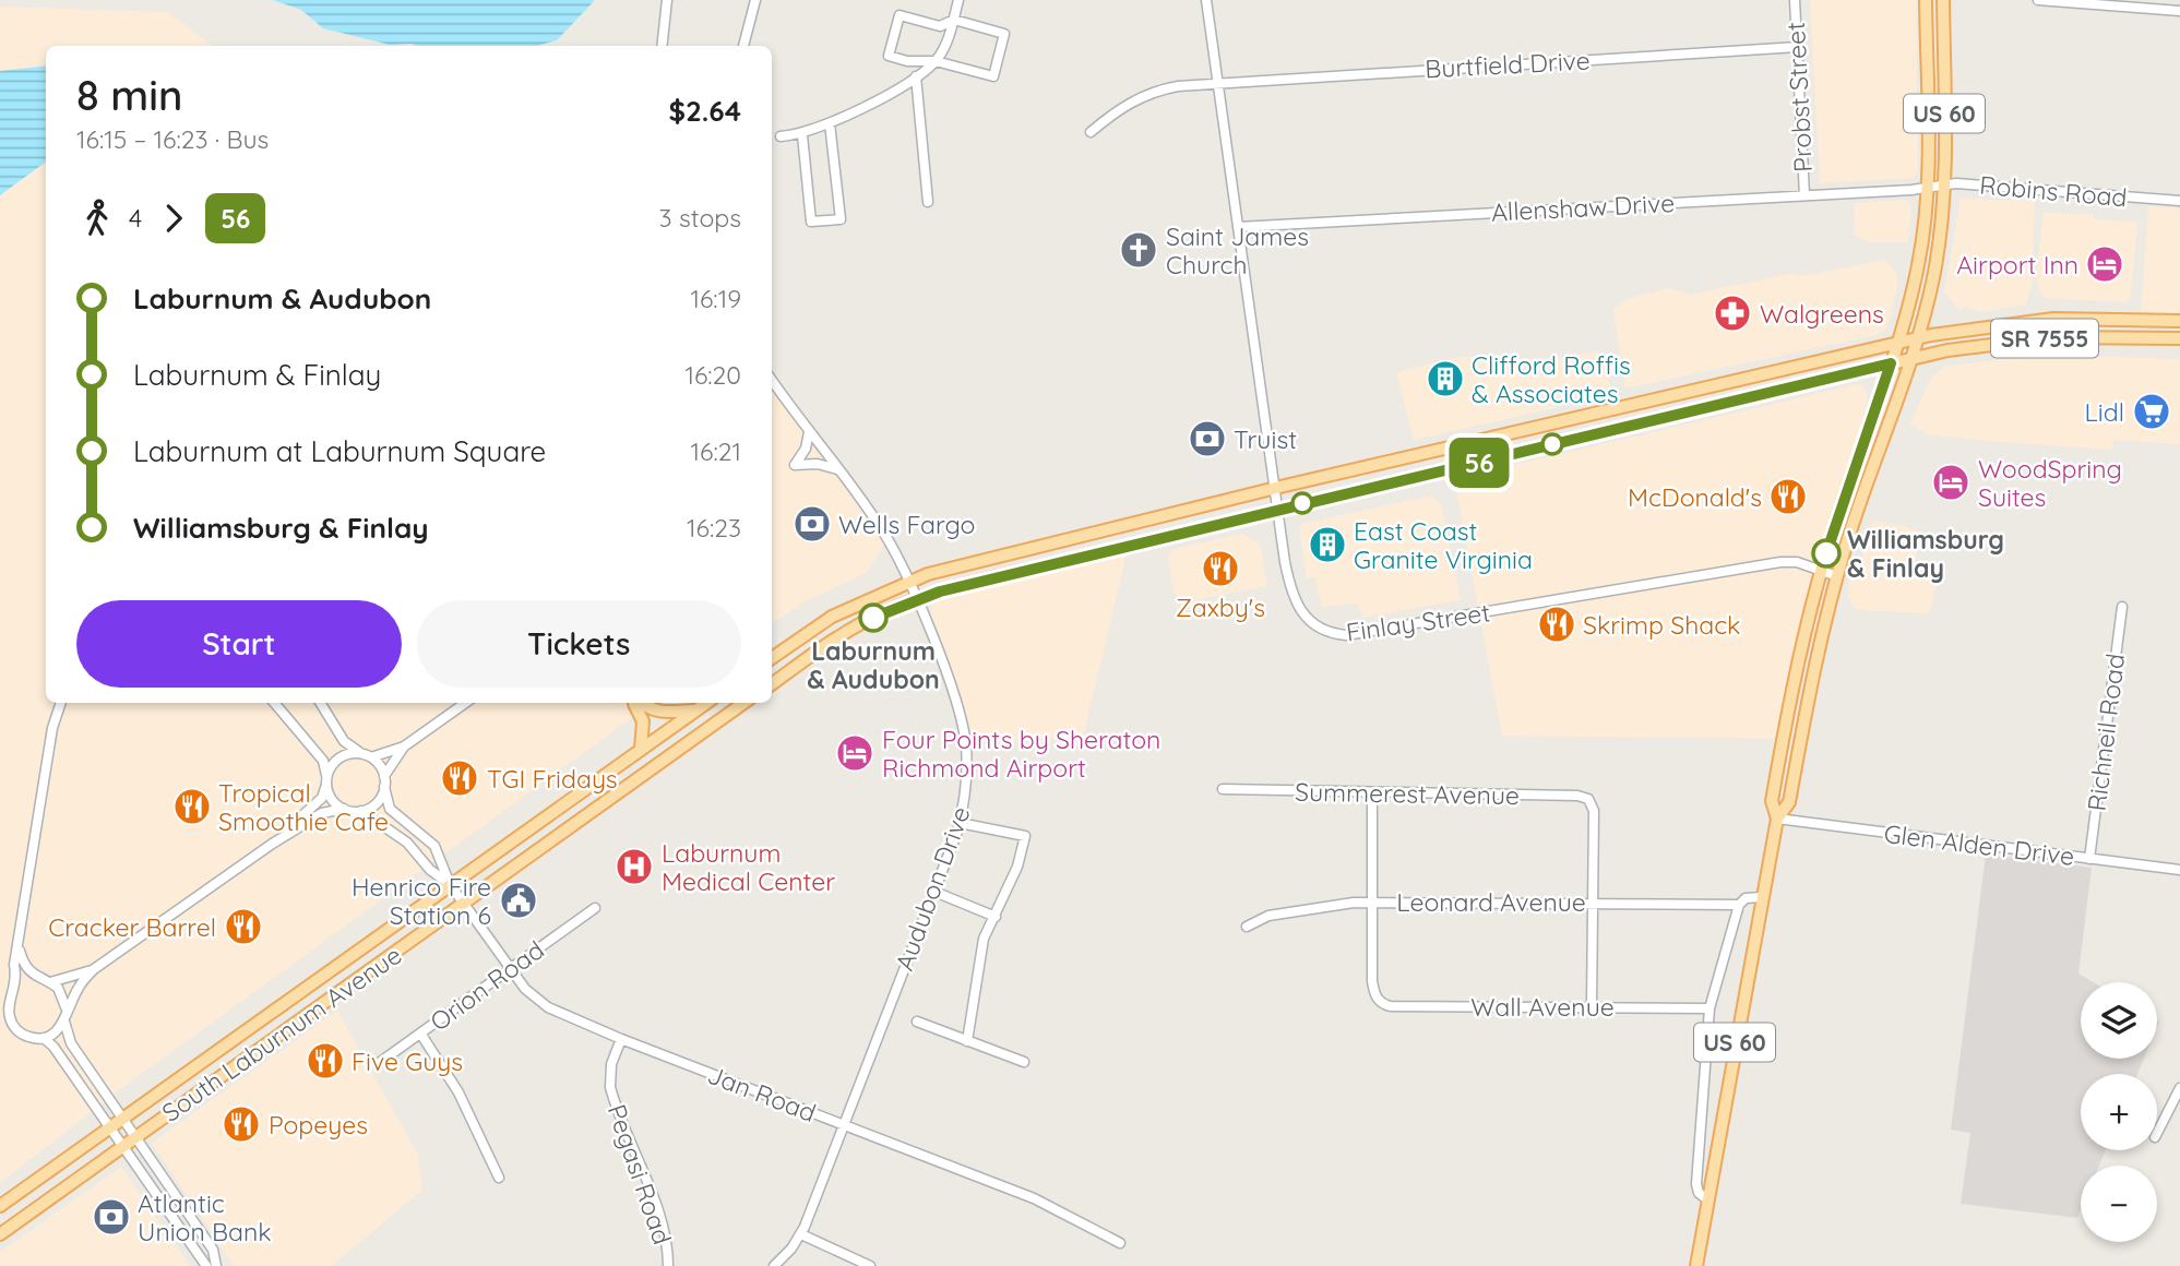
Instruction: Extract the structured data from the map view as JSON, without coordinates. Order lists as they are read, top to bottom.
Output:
{
  "streets": {
    "main road": ["US 60", "SR 7555", "South Laburnum Avenue"],
    "street": [
      "Burtfield Drive",
      "Probst Street",
      "Robins Road",
      "Allenshaw Drive",
      "Finlay Street",
      "Richneil Road",
      "Summerest Avenue",
      "Glen Alden Drive",
      "Audubon Drive",
      "Leonard Avenue",
      "Orion Road",
      "Wall Avenue",
      "Jan Road",
      "Pegasi Road"
    ]
  },
  "crossings": [
    ["Burtfield Drive", "Probst Street"],
    ["Burtfield Drive", "Finlay Street"],
    ["Probst Street", "Allenshaw Drive"],
    ["US 60", "Robins Road"],
    ["US 60", "Allenshaw Drive"],
    ["US 60", "SR 7555"],
    ["US 60", "Finlay Street"],
    ["US 60", "Glen Alden Drive"],
    ["US 60", "Leonard Avenue"],
    ["Robins Road", "Allenshaw Drive"],
    ["Allenshaw Drive", "Finlay Street"],
    ["Richneil Road", "Glen Alden Drive"],
    ["Summerest Avenue", "Leonard Avenue"],
    ["Audubon Drive", "Jan Road"],
    ["Leonard Avenue", "Wall Avenue"],
    ["Orion Road", "Jan Road"],
    ["South Laburnum Avenue", "Jan Road"],
    ["Jan Road", "Pegasi Road"]
  ],
  "places": {
    "church": ["Saint James Church"],
    "hotel": ["Airport Inn", "WoodSpring Suites", "Four Points by Sheraton Richmond Airport"],
    "pharmacy": ["Walgreens"],
    "building": ["Clifford Roffis & Associates", "East Coast Granite Virginia"],
    "supermarket": ["Lidl"],
    "bank": ["Truist", "Wells Fargo", "Atlantic Union Bank"],
    "restaurant": [
      "McDonald's",
      "Zaxby's",
      "Skrimp Shack",
      "TGI Fridays",
      "Tropical Smoothie Cafe",
      "Cracker Barrel",
      "Five Guys",
      "Popeyes"
    ],
    "other": ["Williamsburg & Finlay", "Laburnum & Audubon"],
    "hospital": ["Laburnum Medical Center"],
    "public building": ["Henrico Fire Station 6"]
  },
  "lines": ["bus line 56"],
  "page": {
    "on_map": "56",
    "heading": ["8 min", "16:15 – 16:23 · Bus", "$2.64"],
    "legs": ["4", "56", "3 stops"],
    "list": [
      {
        "name": "Laburnum & Audubon",
        "value": "16:19"
      },
      {
        "name": "Laburnum & Finlay",
        "value": "16:20"
      },
      {
        "name": "Laburnum at Laburnum Square",
        "value": "16:21"
      },
      {
        "name": "Williamsburg & Finlay",
        "value": "16:23"
      }
    ],
    "buttons": ["Start", "Tickets"],
    "map_buttons": ["+", "−"]
  }
}
